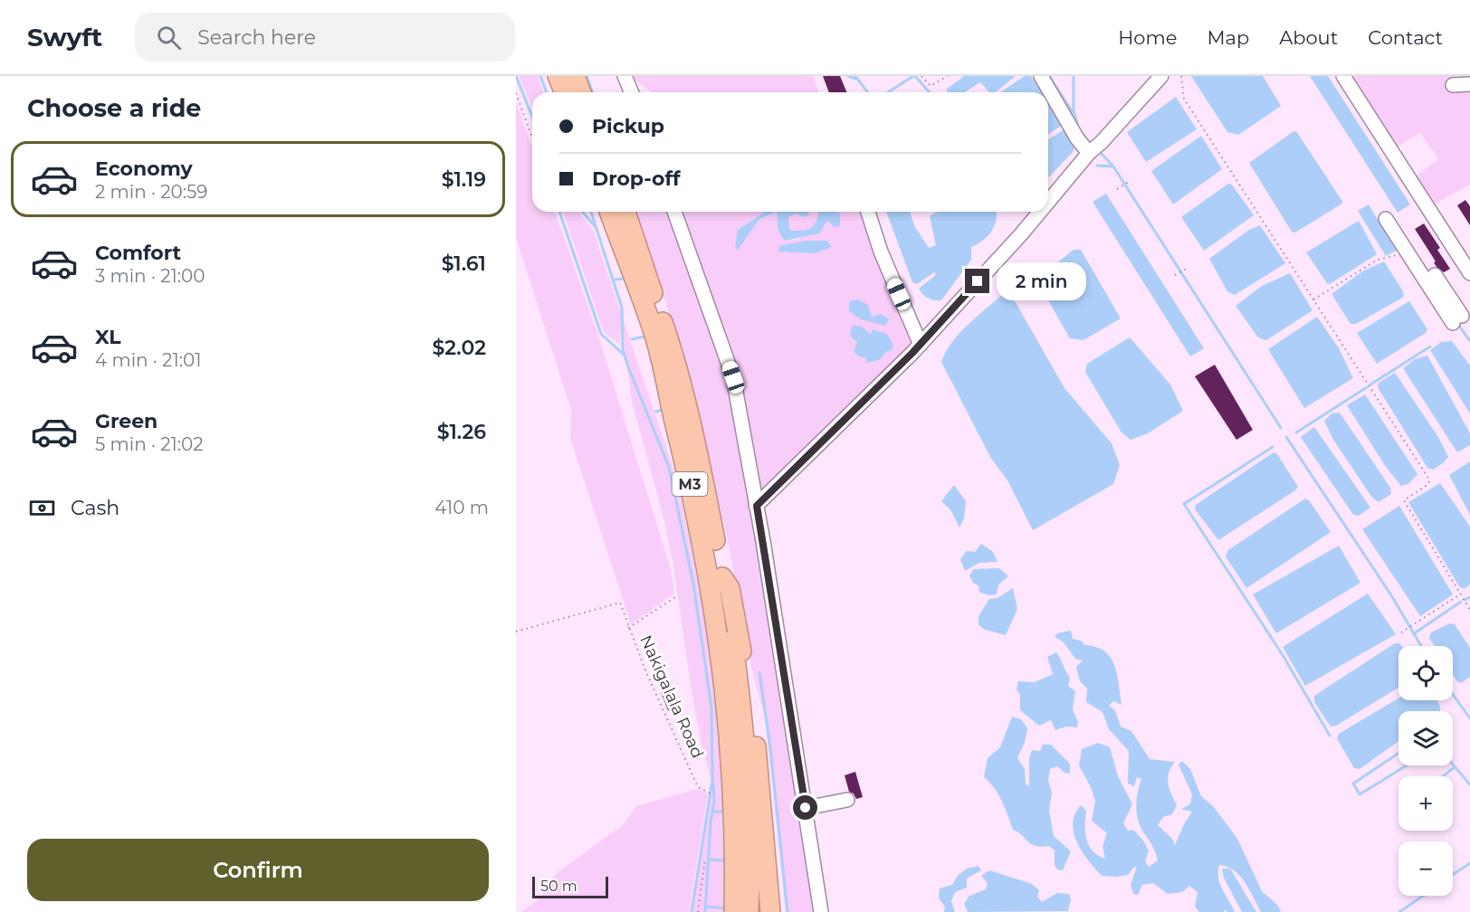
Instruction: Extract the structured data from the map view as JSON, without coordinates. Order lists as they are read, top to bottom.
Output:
{
  "streets": {
    "highway": ["M3"],
    "path": ["Nakigalala Road"]
  },
  "scale_bar": "50 m",
  "page": {
    "header": "Swyft",
    "search": "Search here",
    "nav": [
      "Home",
      "Map",
      "About",
      "Contact"
    ],
    "heading": "Choose a ride",
    "banner": ["Pickup", "Drop-off"],
    "list": [
      {
        "name": "Economy",
        "note": "2 min · 20:59",
        "value": "$1.19"
      },
      {
        "name": "Comfort",
        "note": "3 min · 21:00",
        "value": "$1.61"
      },
      {
        "name": "XL",
        "note": "4 min · 21:01",
        "value": "$2.02"
      },
      {
        "name": "Green",
        "note": "5 min · 21:02",
        "value": "$1.26"
      }
    ],
    "bubble": "2 min",
    "pay": ["Cash", "410 m"],
    "map_buttons": ["+", "−"],
    "buttons": "Confirm",
    "scale": "50 m"
  }
}
